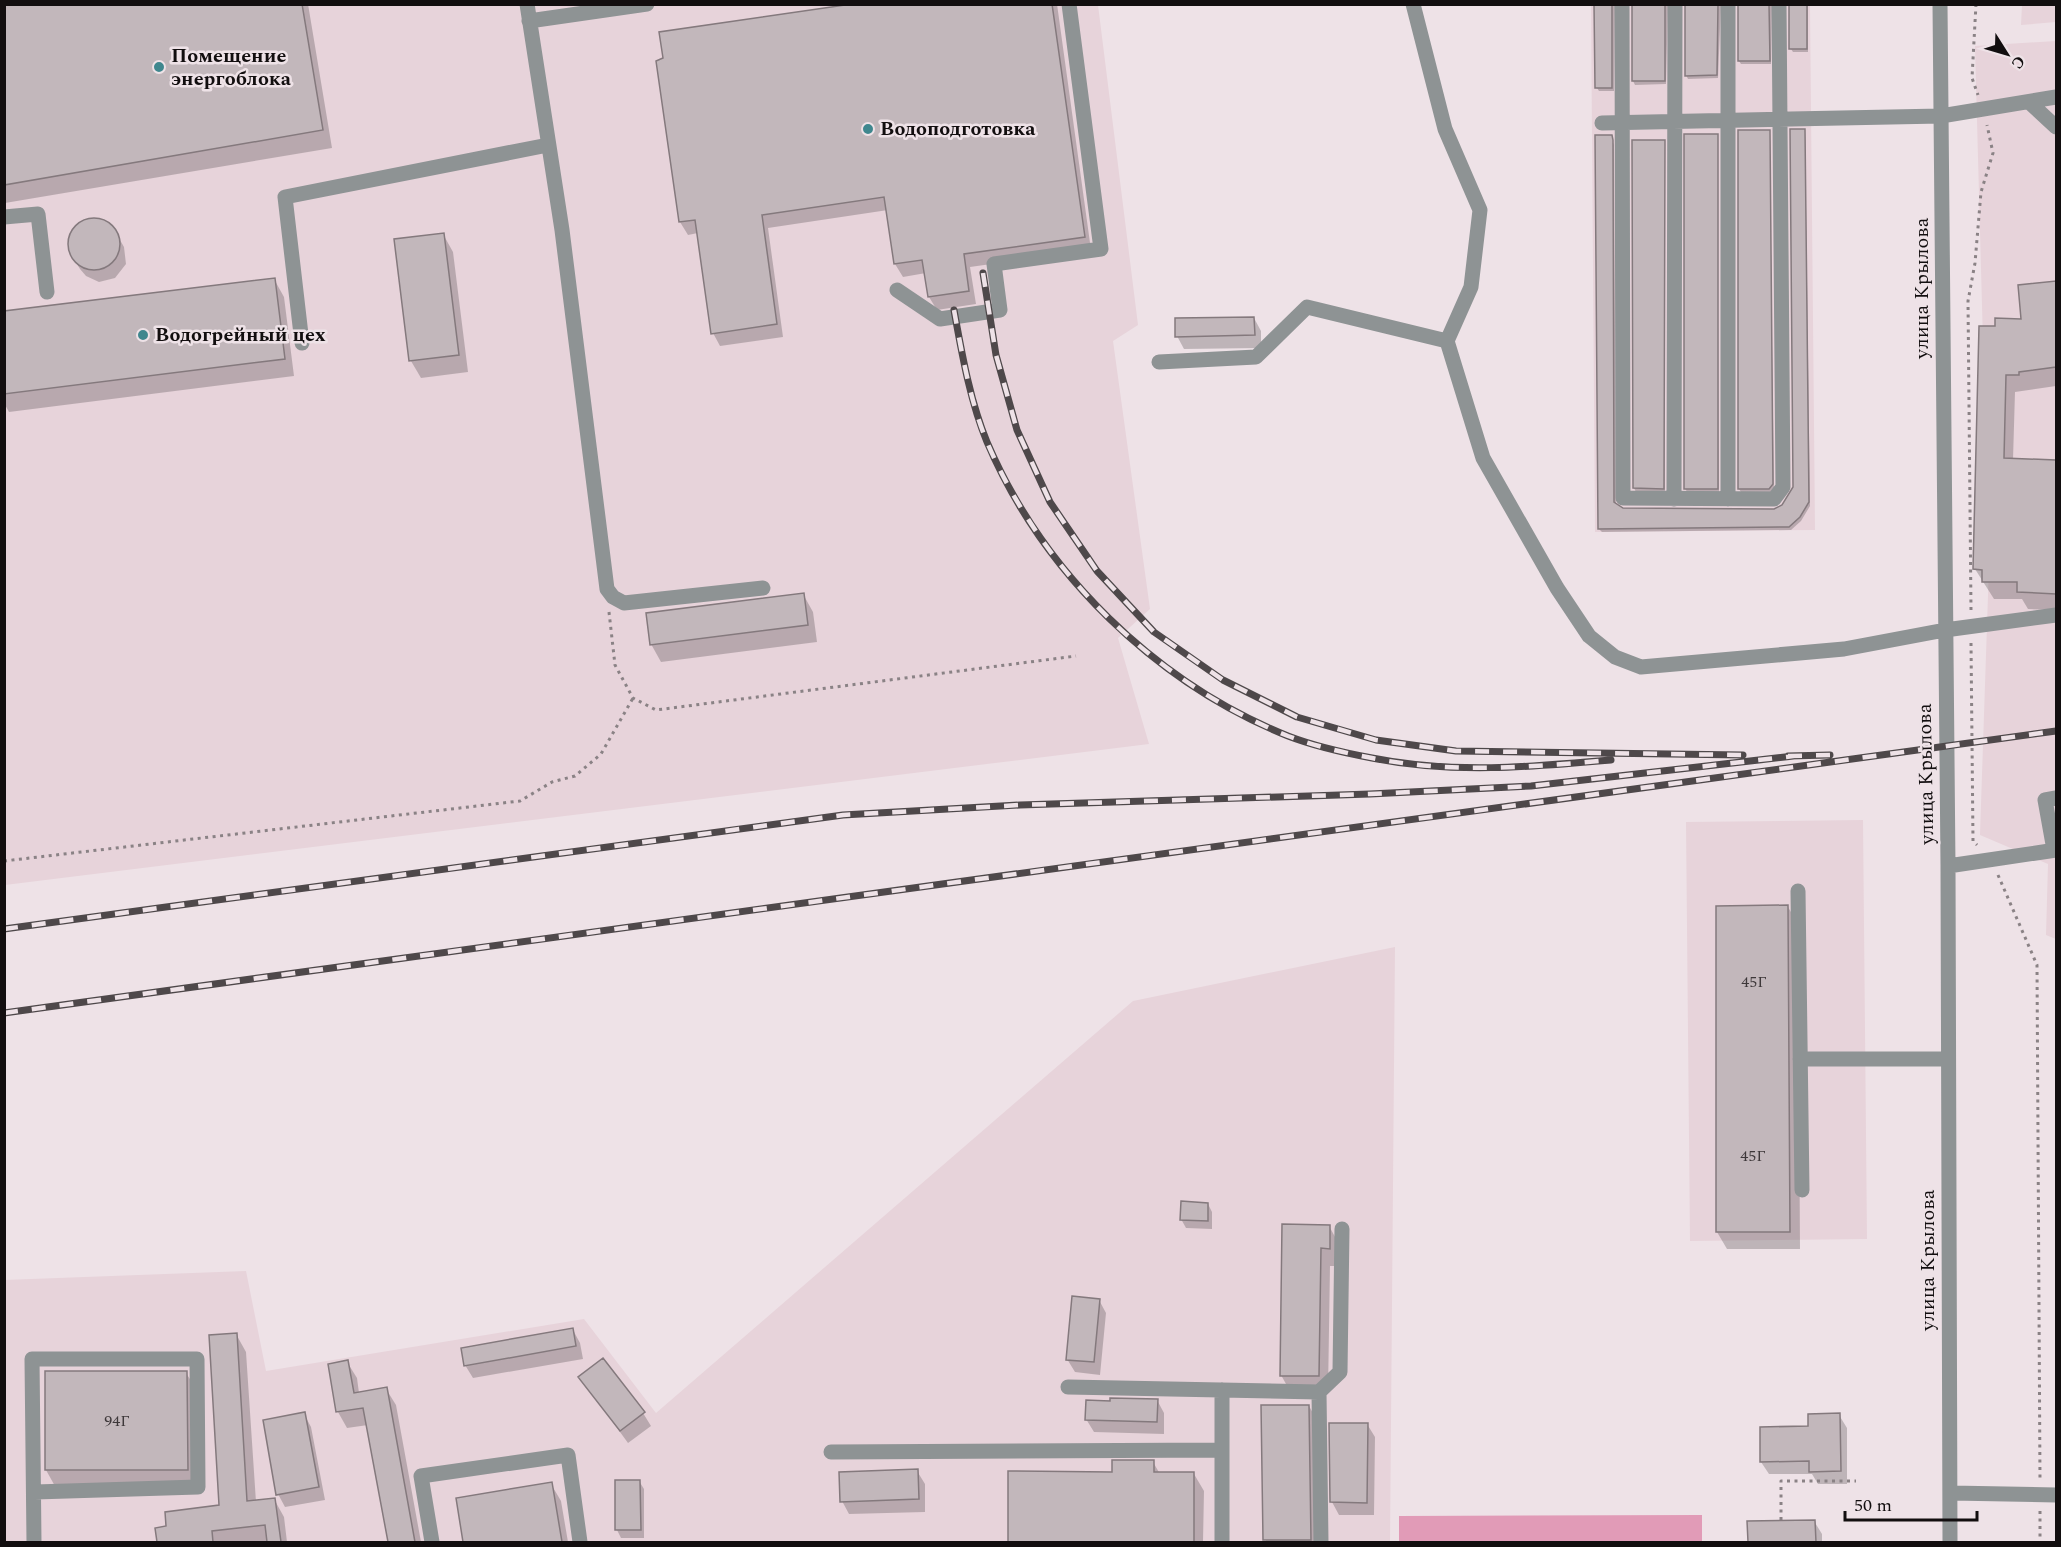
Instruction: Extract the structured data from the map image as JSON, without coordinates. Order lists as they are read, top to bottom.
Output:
{
  "streets": {
    "street": ["улица Крылова"]
  },
  "places": ["Помещение энергоблока", "Водоподготовка", "Водогрейный цех"],
  "house_numbers": ["45Г", "45Г", "94Г"],
  "scale_bar": "50 m",
  "north": "bottom right"
}
